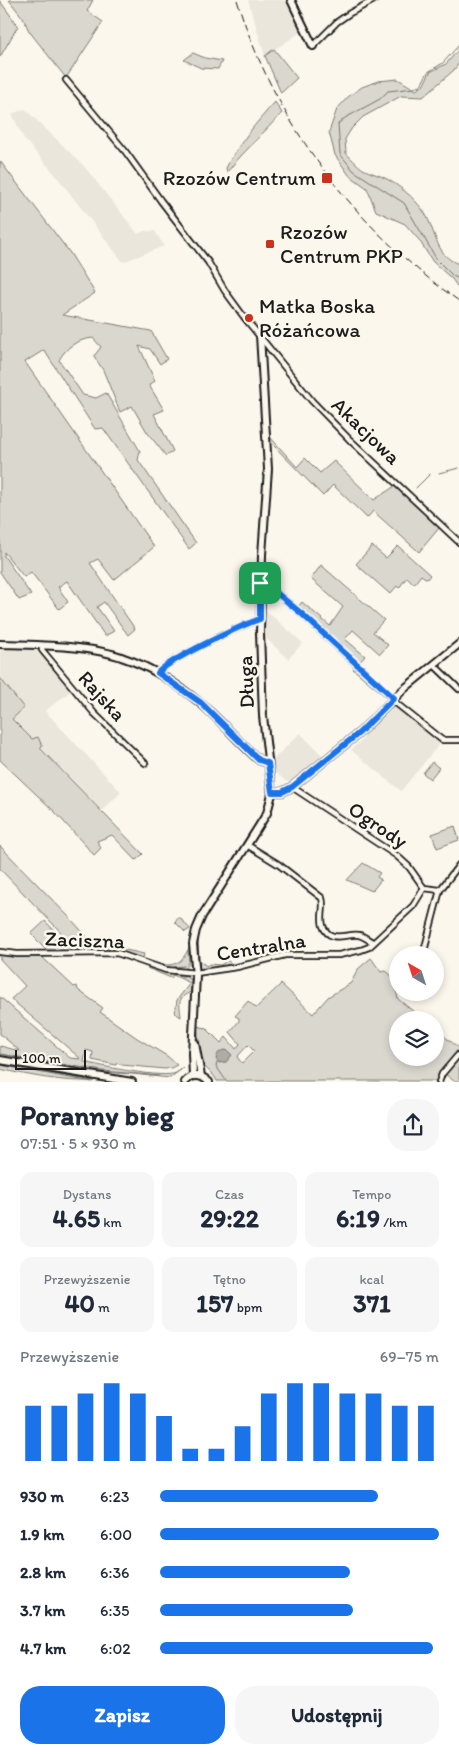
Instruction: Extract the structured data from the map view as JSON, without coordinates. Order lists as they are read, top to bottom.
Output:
{
  "streets": {
    "street": [
      "Akacjowa",
      "Długa",
      "Rajska",
      "Ogrody",
      "Zaciszna",
      "Centralna"
    ]
  },
  "crossings": [
    ["Akacjowa", "Długa"],
    ["Długa", "Zaciszna"],
    ["Długa", "Centralna"],
    ["Ogrody", "Centralna"],
    ["Zaciszna", "Centralna"]
  ],
  "places": {
    "transit": ["Rzozów Centrum", "Rzozów Centrum PKP"],
    "other": ["Matka Boska Różańcowa"]
  },
  "scale_bar": "100 m",
  "north": "top left",
  "page": {
    "scale": "100 m",
    "heading": ["Poranny bieg", "07:51 · 5 × 930 m"],
    "stats": [
      ["Dystans", "4.65 km"],
      ["Czas", "29:22"],
      ["Tempo", "6:19 /km"],
      ["Przewyższenie", "40 m"],
      ["Tętno", "157 bpm"],
      ["kcal", "371"]
    ],
    "chart": ["Przewyższenie", "69–75 m"],
    "list": [
      {
        "name": "930 m",
        "note": "6:23"
      },
      {
        "name": "1.9 km",
        "note": "6:00"
      },
      {
        "name": "2.8 km",
        "note": "6:36"
      },
      {
        "name": "3.7 km",
        "note": "6:35"
      },
      {
        "name": "4.7 km",
        "note": "6:02"
      }
    ],
    "buttons": ["Zapisz", "Udostępnij"]
  }
}
